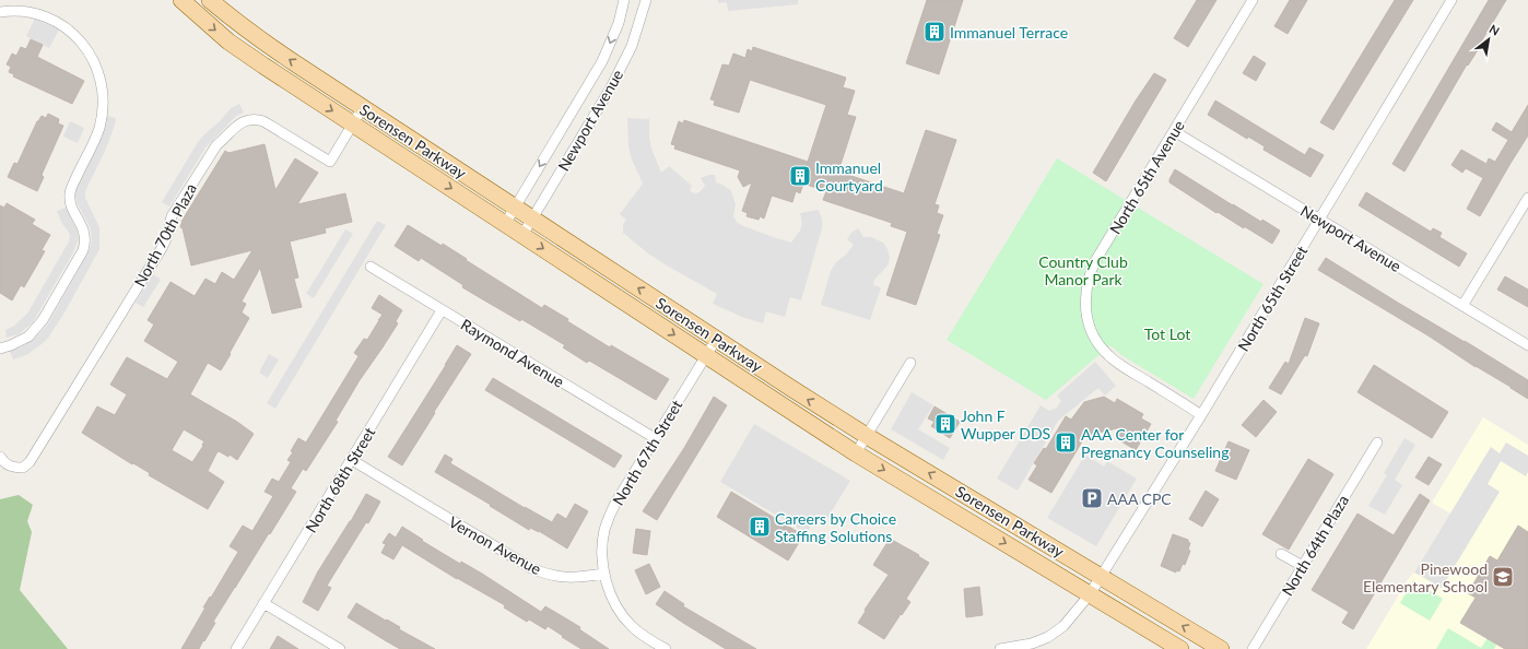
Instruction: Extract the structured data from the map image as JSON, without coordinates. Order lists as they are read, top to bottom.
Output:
{
  "streets": {
    "main road": ["Sorensen Parkway"],
    "street": [
      "Newport Avenue",
      "North 65th Avenue",
      "North 70th Plaza",
      "North 65th Street",
      "Raymond Avenue",
      "North 67th Street",
      "North 68th Street",
      "Vernon Avenue",
      "North 64th Plaza"
    ]
  },
  "crossings": [
    ["Newport Avenue", "Sorensen Parkway"],
    ["Newport Avenue", "North 65th Avenue"],
    ["Newport Avenue", "North 65th Street"],
    ["Sorensen Parkway", "North 70th Plaza"],
    ["Sorensen Parkway", "North 65th Street"],
    ["Sorensen Parkway", "North 67th Street"],
    ["North 65th Avenue", "North 65th Street"],
    ["Raymond Avenue", "North 67th Street"],
    ["Raymond Avenue", "North 68th Street"],
    ["North 67th Street", "Vernon Avenue"],
    ["North 68th Street", "Vernon Avenue"]
  ],
  "parks": ["Country Club Manor Park", "Tot Lot"],
  "places": {
    "building": [
      "Immanuel Terrace",
      "Immanuel Courtyard",
      "John F Wupper DDS",
      "AAA Center for Pregnancy Counseling",
      "Careers by Choice Staffing Solutions"
    ],
    "parking": ["AAA CPC"],
    "school or university": ["Pinewood Elementary School"]
  },
  "north": "top right"
}
